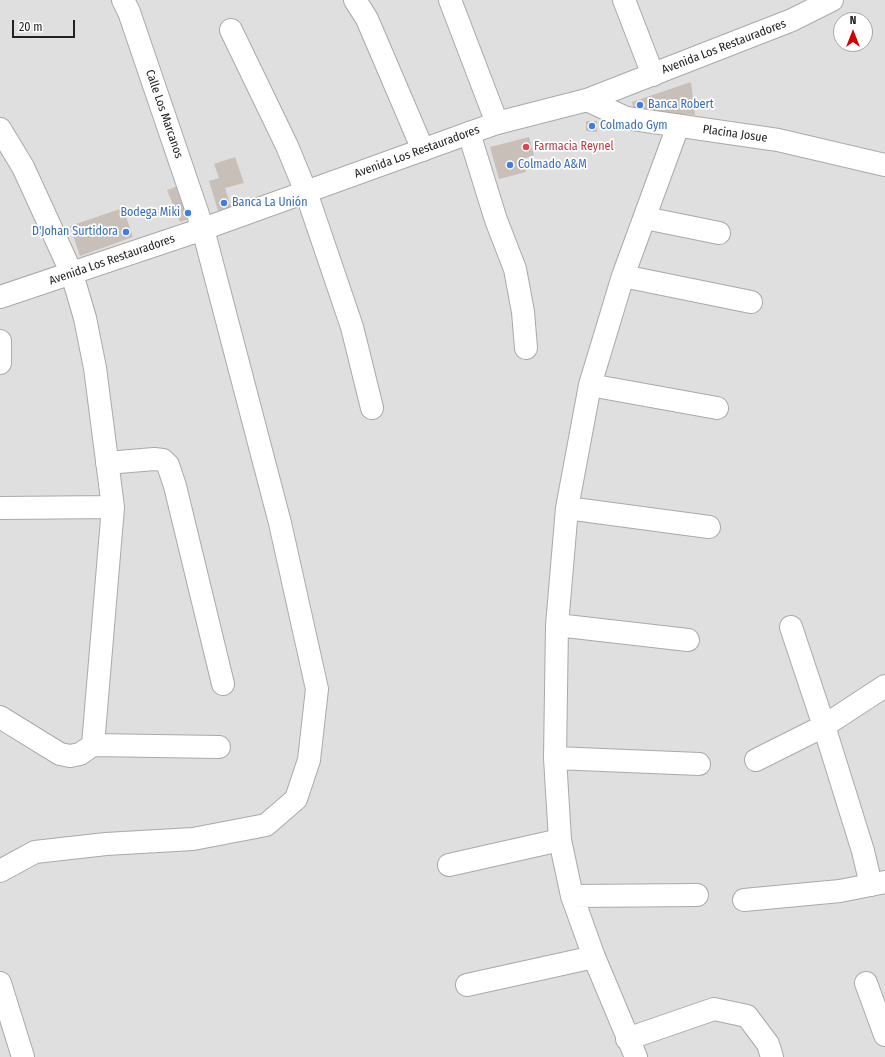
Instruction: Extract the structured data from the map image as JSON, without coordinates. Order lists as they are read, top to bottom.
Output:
{
  "streets": {
    "street": ["Avenida Los Restauradores", "Calle Los Marcanos", "Placina Josue"]
  },
  "crossings": [
    ["Avenida Los Restauradores", "Calle Los Marcanos"],
    ["Avenida Los Restauradores", "Placina Josue"]
  ],
  "places": [
    "Banca Robert",
    "Colmado Gym",
    "Farmacia Reynel",
    "Colmado A&M",
    "Banca La Unión",
    "Bodega Miki",
    "D'Johan Surtidora"
  ],
  "scale_bar": "20 m",
  "north": "top"
}
